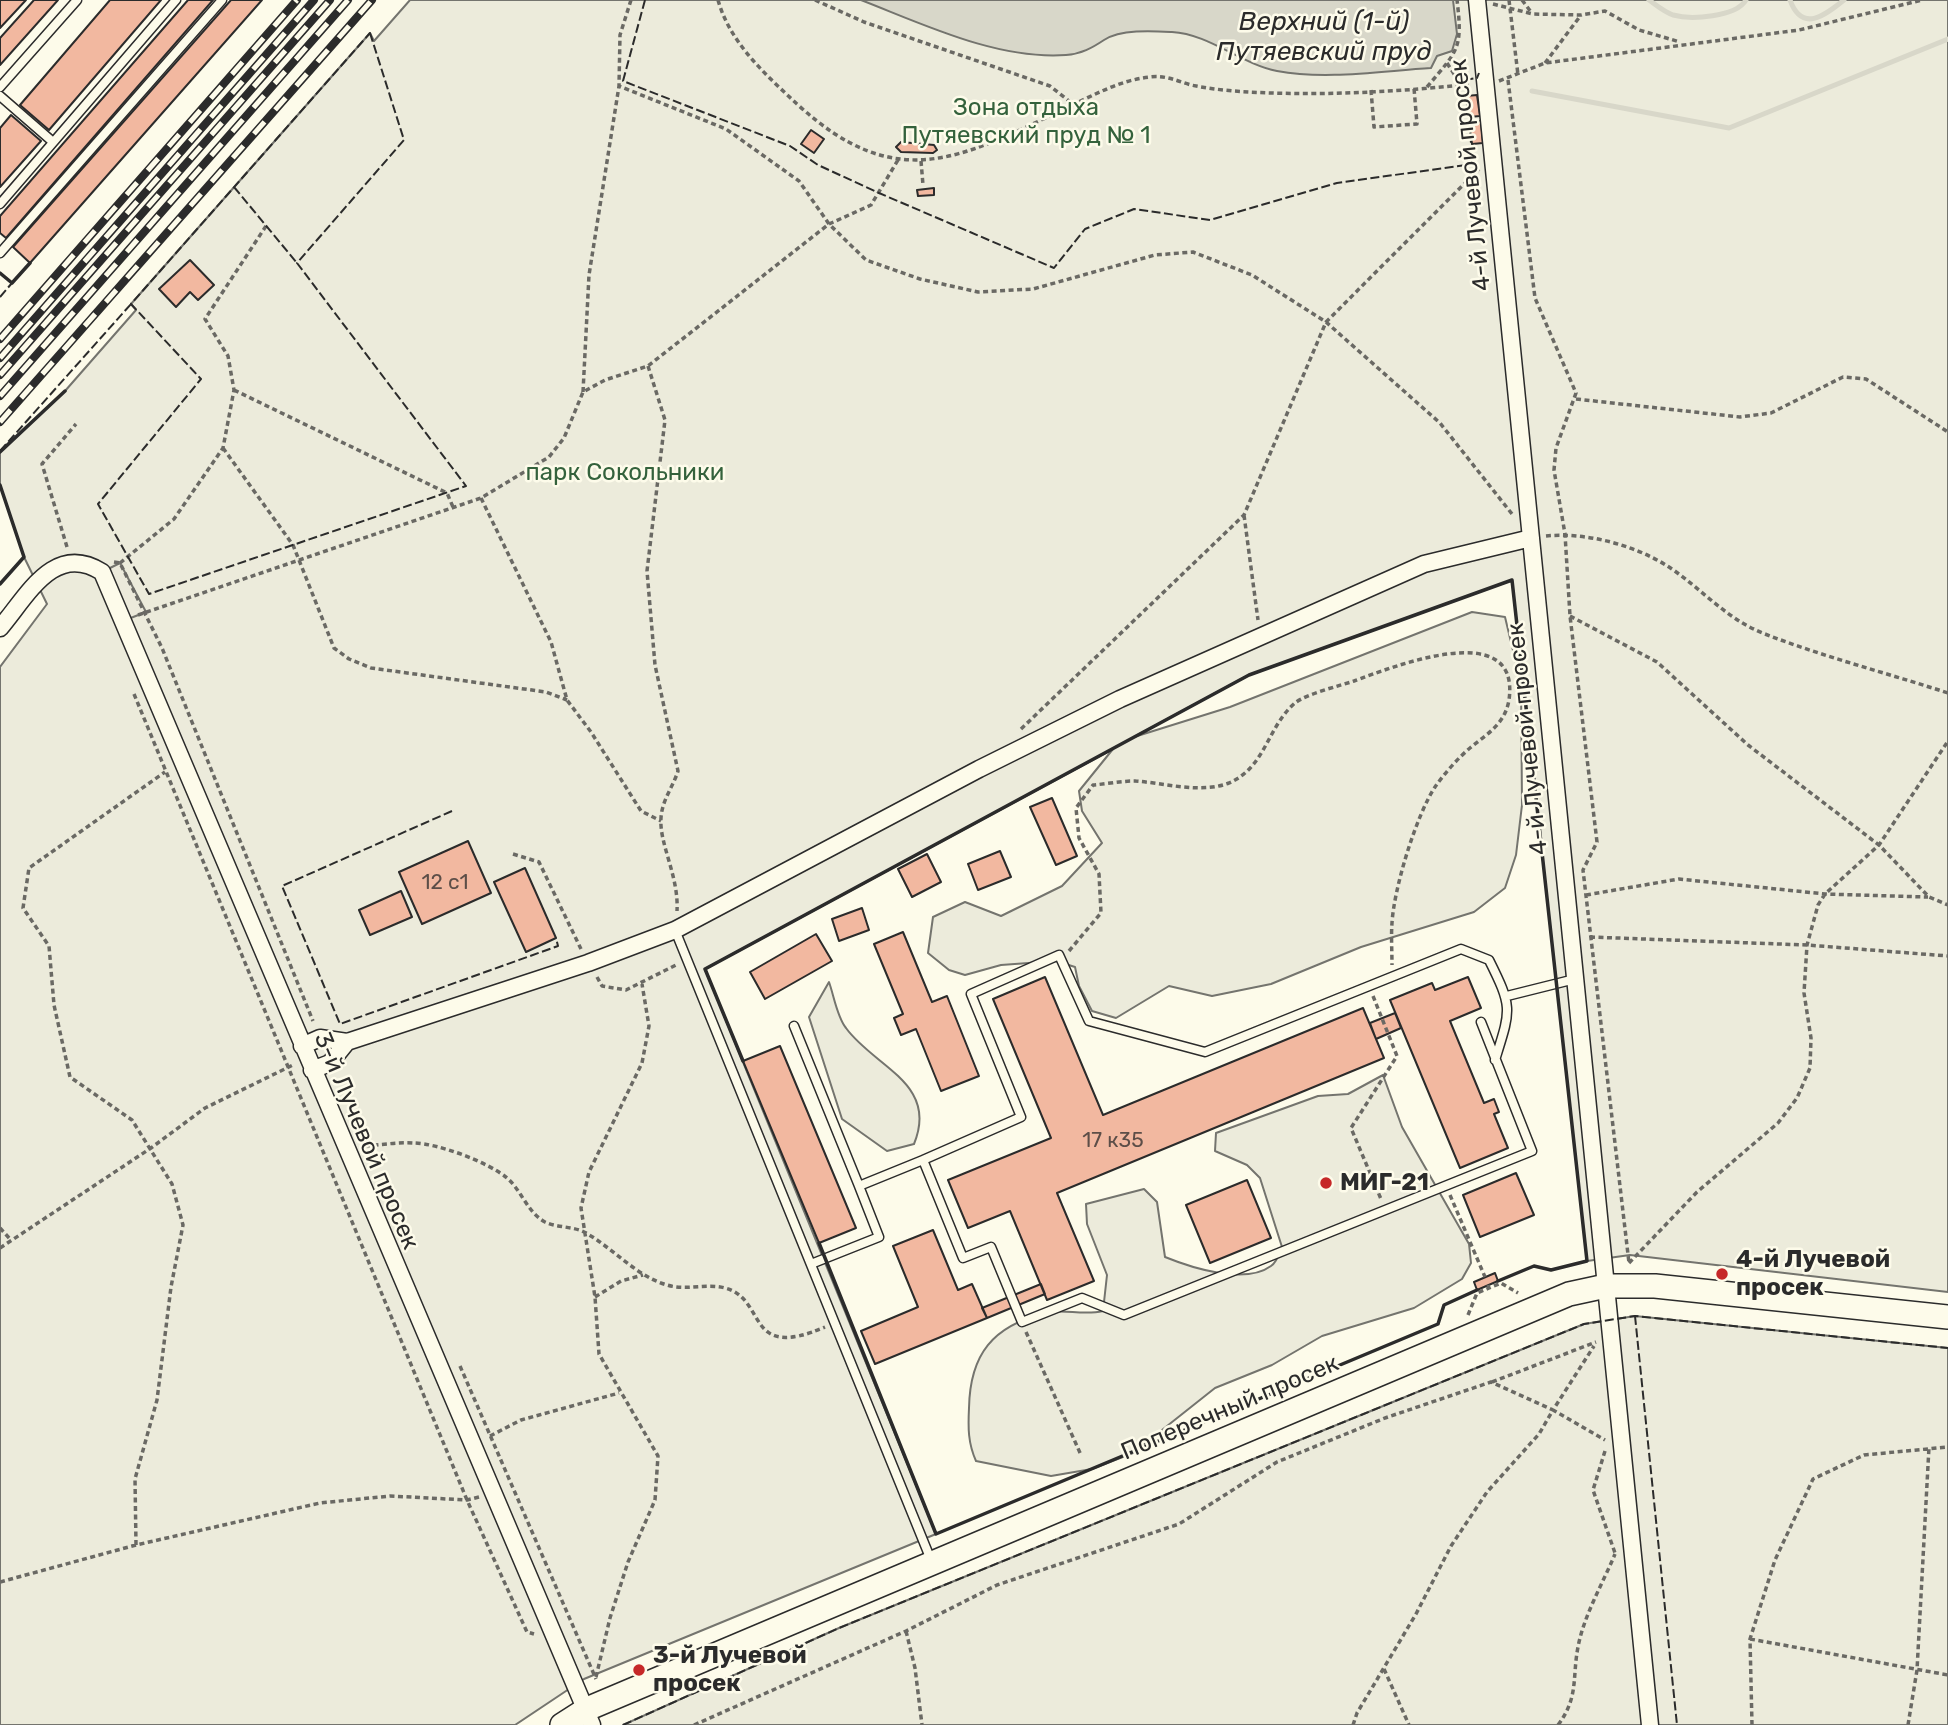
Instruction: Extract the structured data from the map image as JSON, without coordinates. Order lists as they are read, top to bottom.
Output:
{
  "streets": {
    "street": ["4-й Лучевой просек", "3-й Лучевой просек", "Поперечный просек"]
  },
  "crossings": [
    ["4-й Лучевой просек", "Поперечный просек"],
    ["3-й Лучевой просек", "Поперечный просек"]
  ],
  "water": ["Верхний (1-й) Путяевский пруд"],
  "parks": ["Зона отдыха Путяевский пруд № 1", "парк Сокольники"],
  "places": ["МИГ-21", "4-й Лучевой просек", "3-й Лучевой просек"],
  "house_numbers": ["12 c1", "17 к35"]
}
